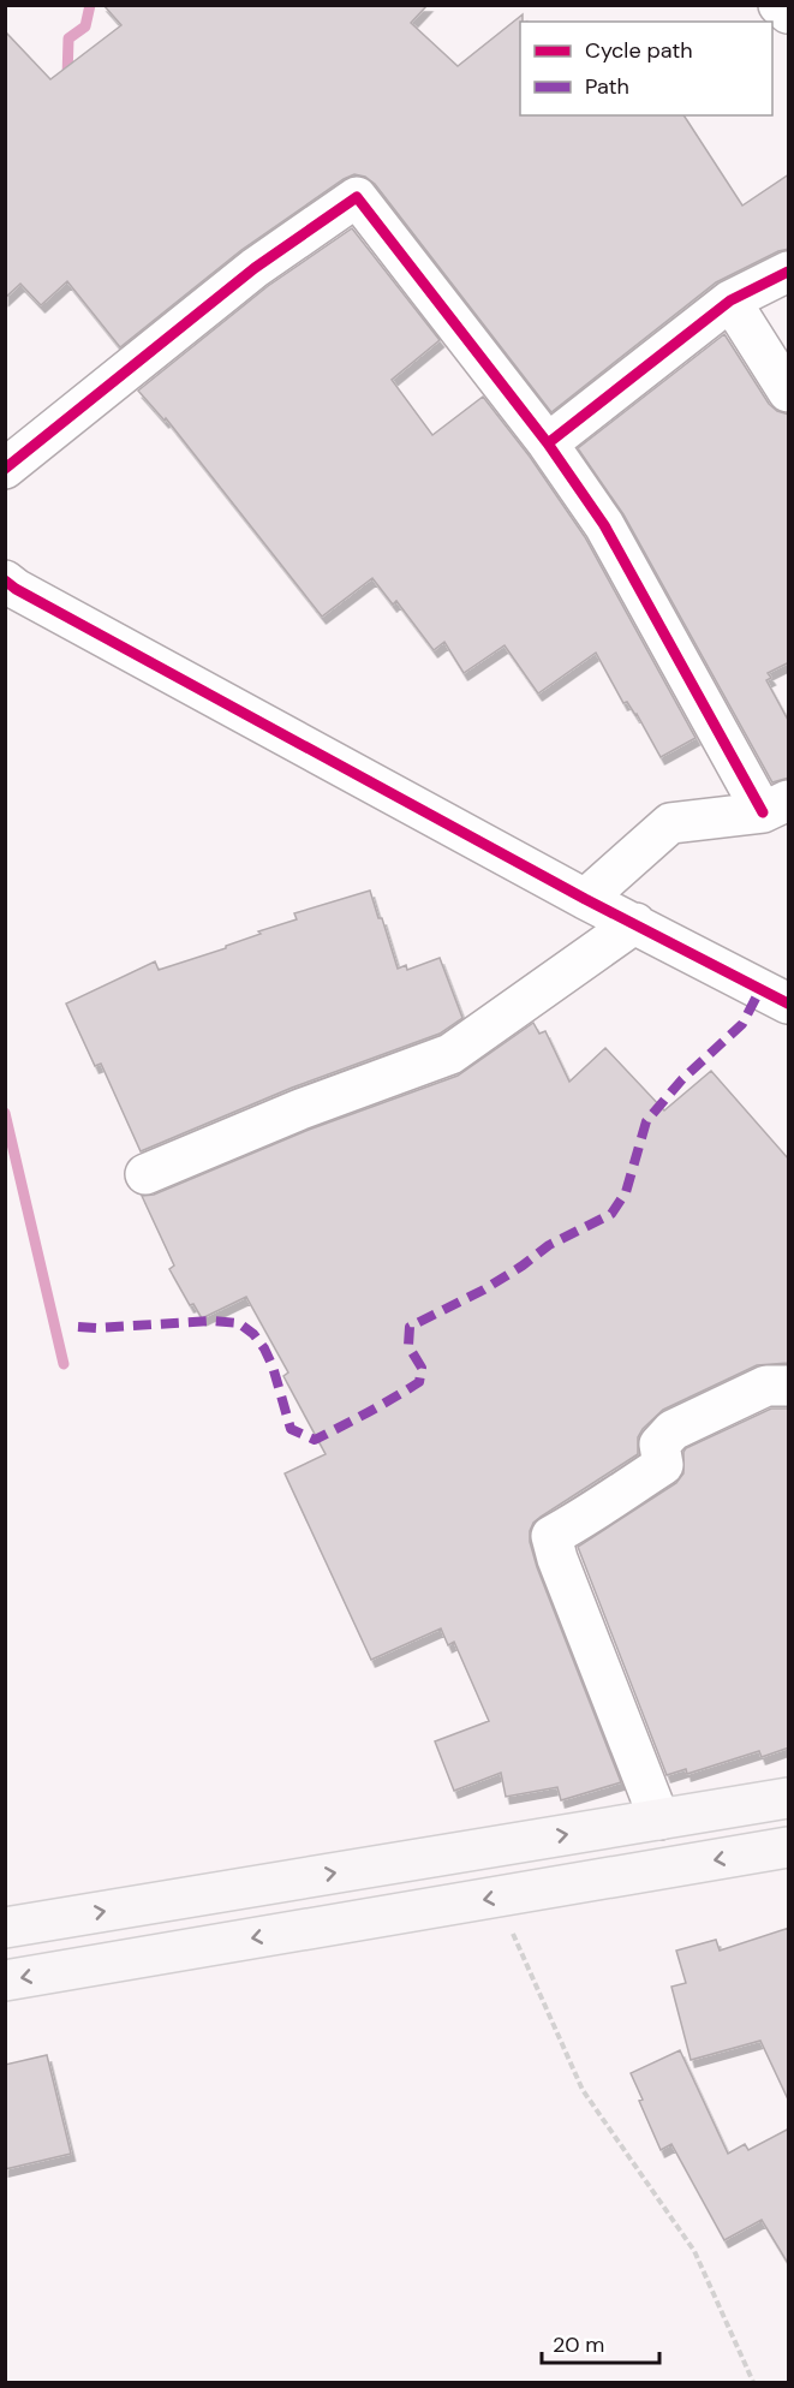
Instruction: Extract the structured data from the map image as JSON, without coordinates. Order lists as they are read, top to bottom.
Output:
{
  "legend": ["Cycle path", "Path"],
  "scale_bar": "20 m"
}
